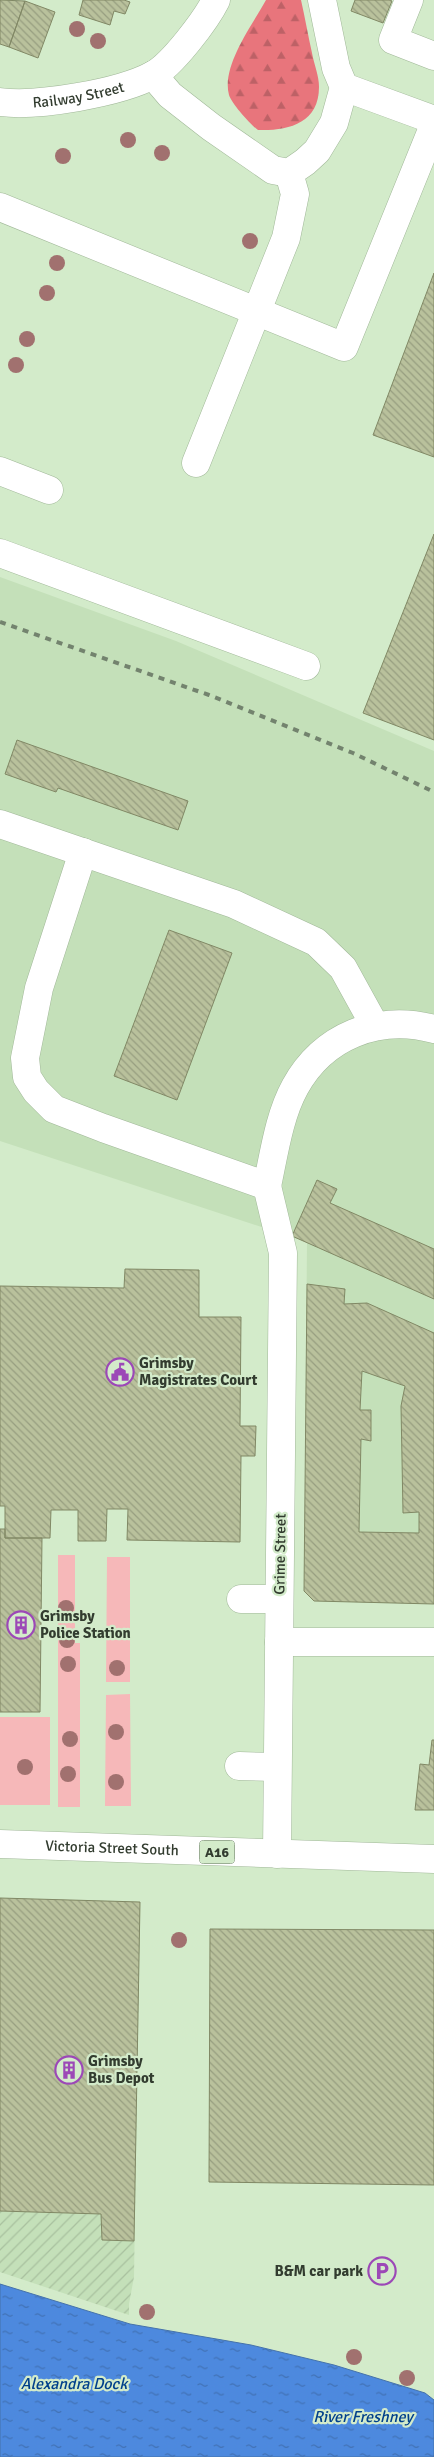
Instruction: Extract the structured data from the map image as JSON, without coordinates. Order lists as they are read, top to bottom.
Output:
{
  "streets": {
    "main road": [
      "Railway Street",
      "Grime Street",
      "Victoria Street South",
      "A16"
    ]
  },
  "crossings": [
    ["Grime Street", "Victoria Street South"]
  ],
  "water": ["Alexandra Dock", "River Freshney"],
  "places": {
    "public building": ["Grimsby Magistrates Court"],
    "building": ["Grimsby Police Station", "Grimsby Bus Depot"],
    "parking": ["B&M car park"]
  }
}
